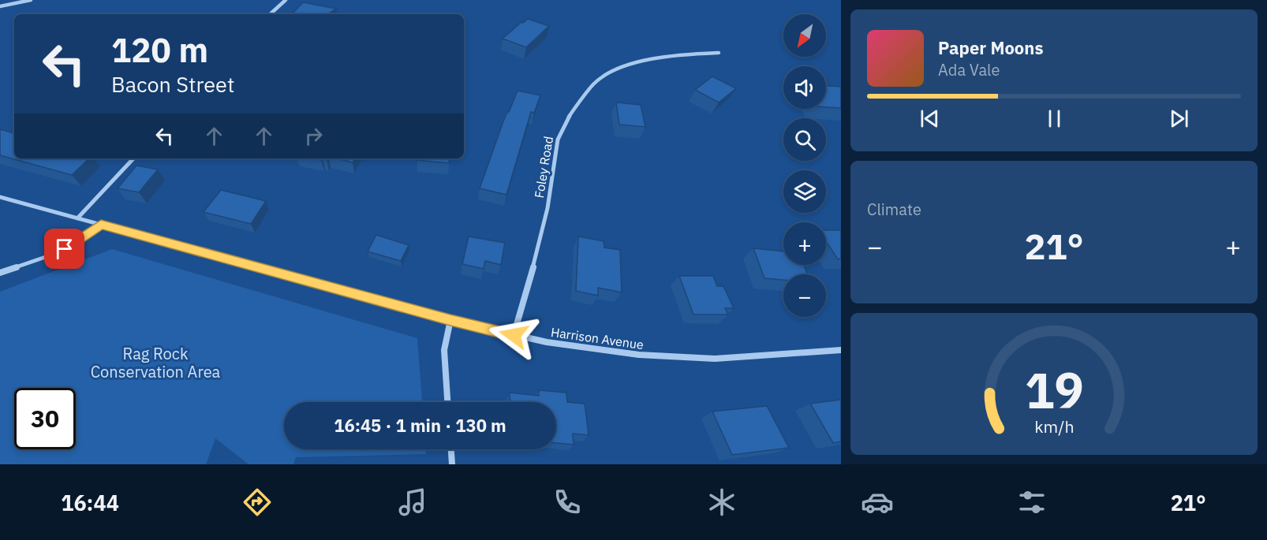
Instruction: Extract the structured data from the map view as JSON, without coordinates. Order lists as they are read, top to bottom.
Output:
{
  "streets": {
    "street": ["Foley Road", "Harrison Avenue"]
  },
  "crossings": [
    ["Foley Road", "Harrison Avenue"]
  ],
  "parks": ["Rag Rock Conservation Area"],
  "north": "bottom left",
  "page": {
    "map_buttons": ["+", "−"],
    "turn": ["120 m", "Bacon Street"],
    "song": ["Paper Moons", "Ada Vale"],
    "tile": "Climate",
    "heat": ["−", "21°", "+"],
    "limit": "30",
    "trip": "16:45 · 1 min · 130 m",
    "tabs": ["16:44", "21°"],
    "gauge": ["19", "km/h"]
  }
}
